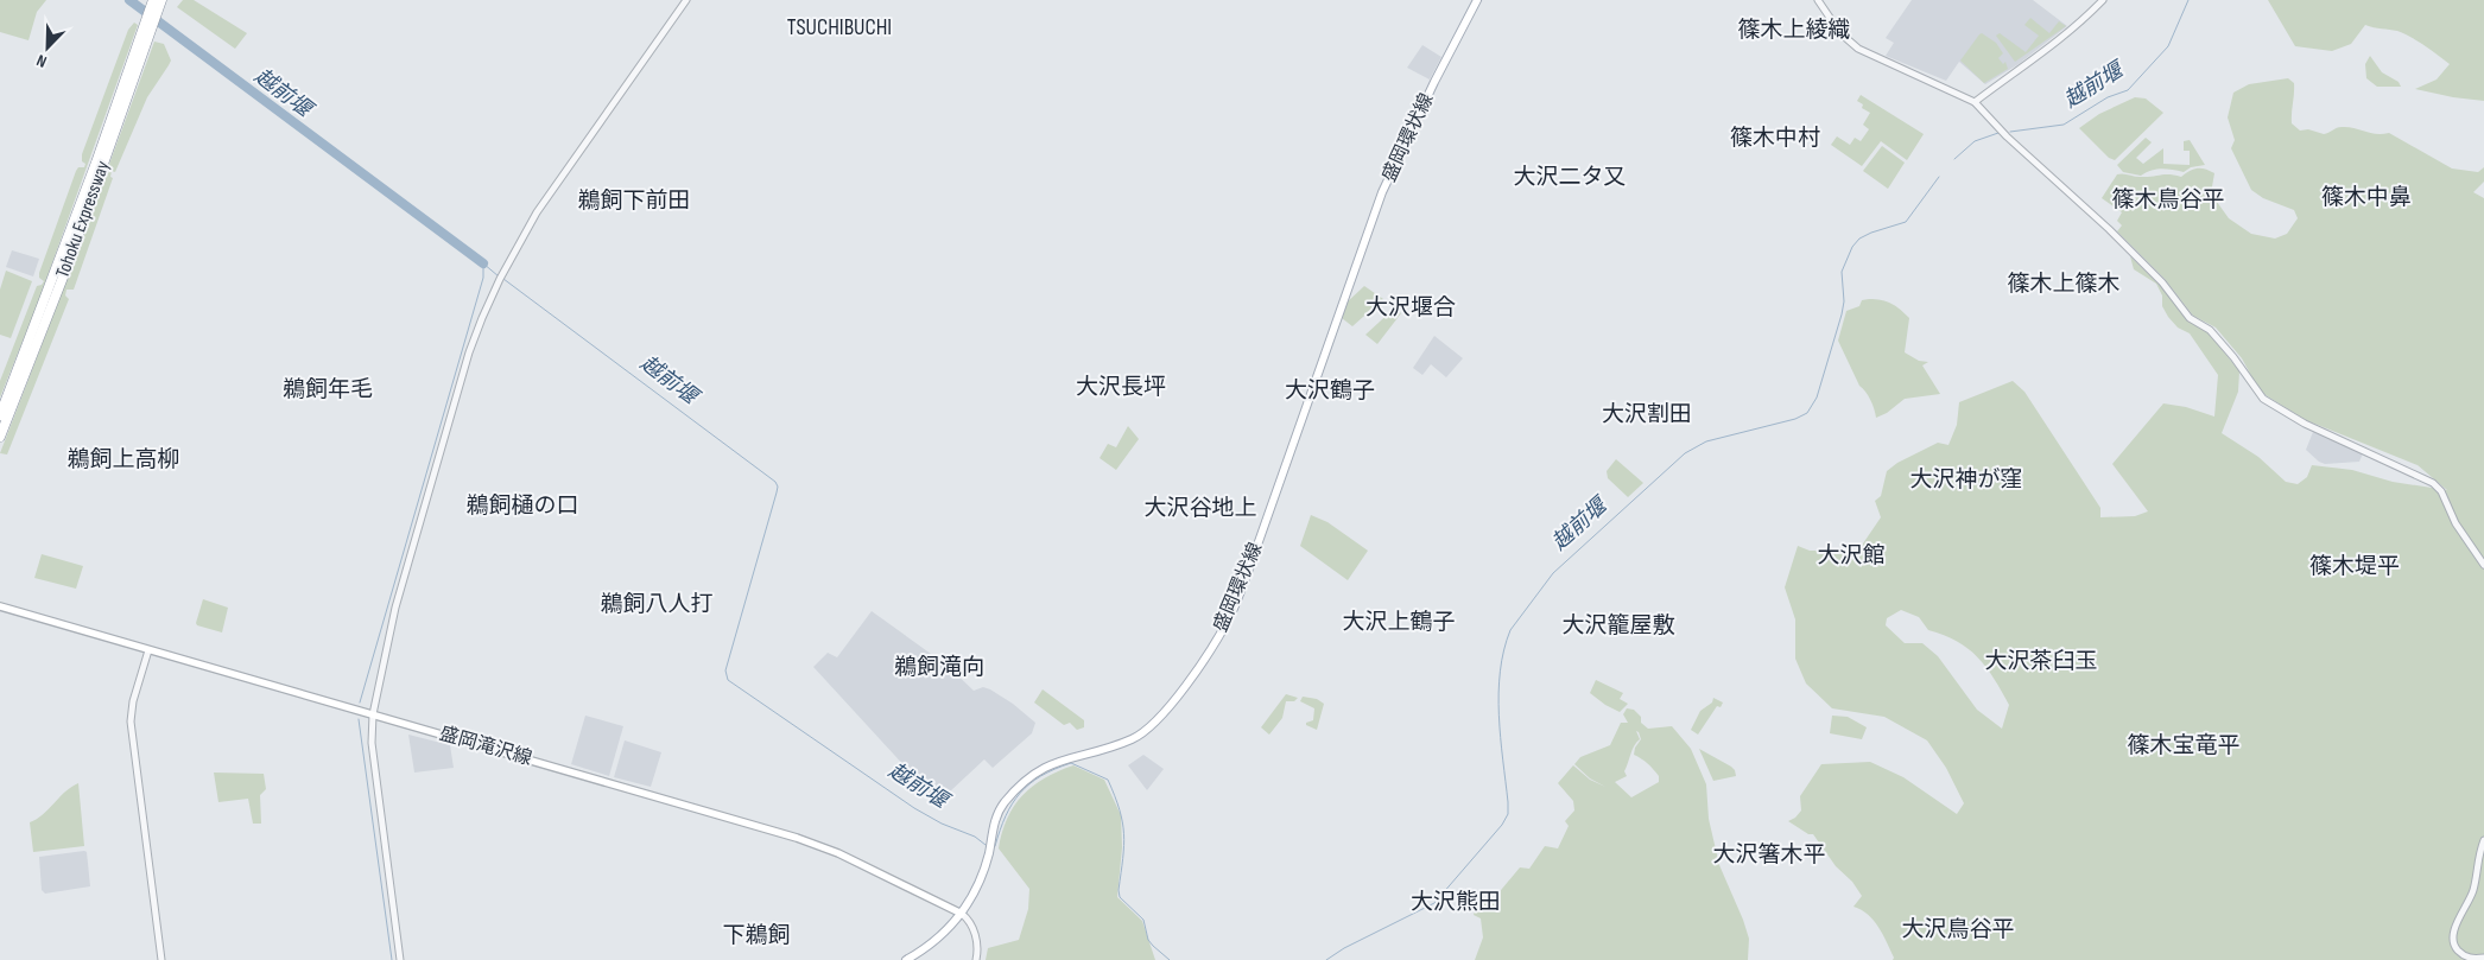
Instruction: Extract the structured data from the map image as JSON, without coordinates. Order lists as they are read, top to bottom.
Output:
{
  "streets": {
    "highway": ["Tohoku Expressway"],
    "main road": ["盛岡環状線", "盛岡滝沢線"]
  },
  "crossings": [
    ["盛岡環状線", "盛岡滝沢線"]
  ],
  "districts": [
    "TSUCHIBUCHI",
    "篠木上綾織",
    "篠木中村",
    "大沢二タ又",
    "篠木中鼻",
    "篠木鳥谷平",
    "鵜飼下前田",
    "篠木上篠木",
    "大沢堰合",
    "大沢長坪",
    "鵜飼年毛",
    "大沢鶴子",
    "大沢割田",
    "鵜飼上高柳",
    "大沢神が窪",
    "鵜飼樋の口",
    "大沢谷地上",
    "大沢館",
    "篠木堤平",
    "鵜飼八人打",
    "大沢上鶴子",
    "大沢籠屋敷",
    "大沢茶臼玉",
    "鵜飼滝向",
    "篠木宝竜平",
    "大沢箸木平",
    "大沢熊田",
    "大沢鳥谷平",
    "下鵜飼"
  ],
  "water": ["越前堰"],
  "north": "bottom left"
}
